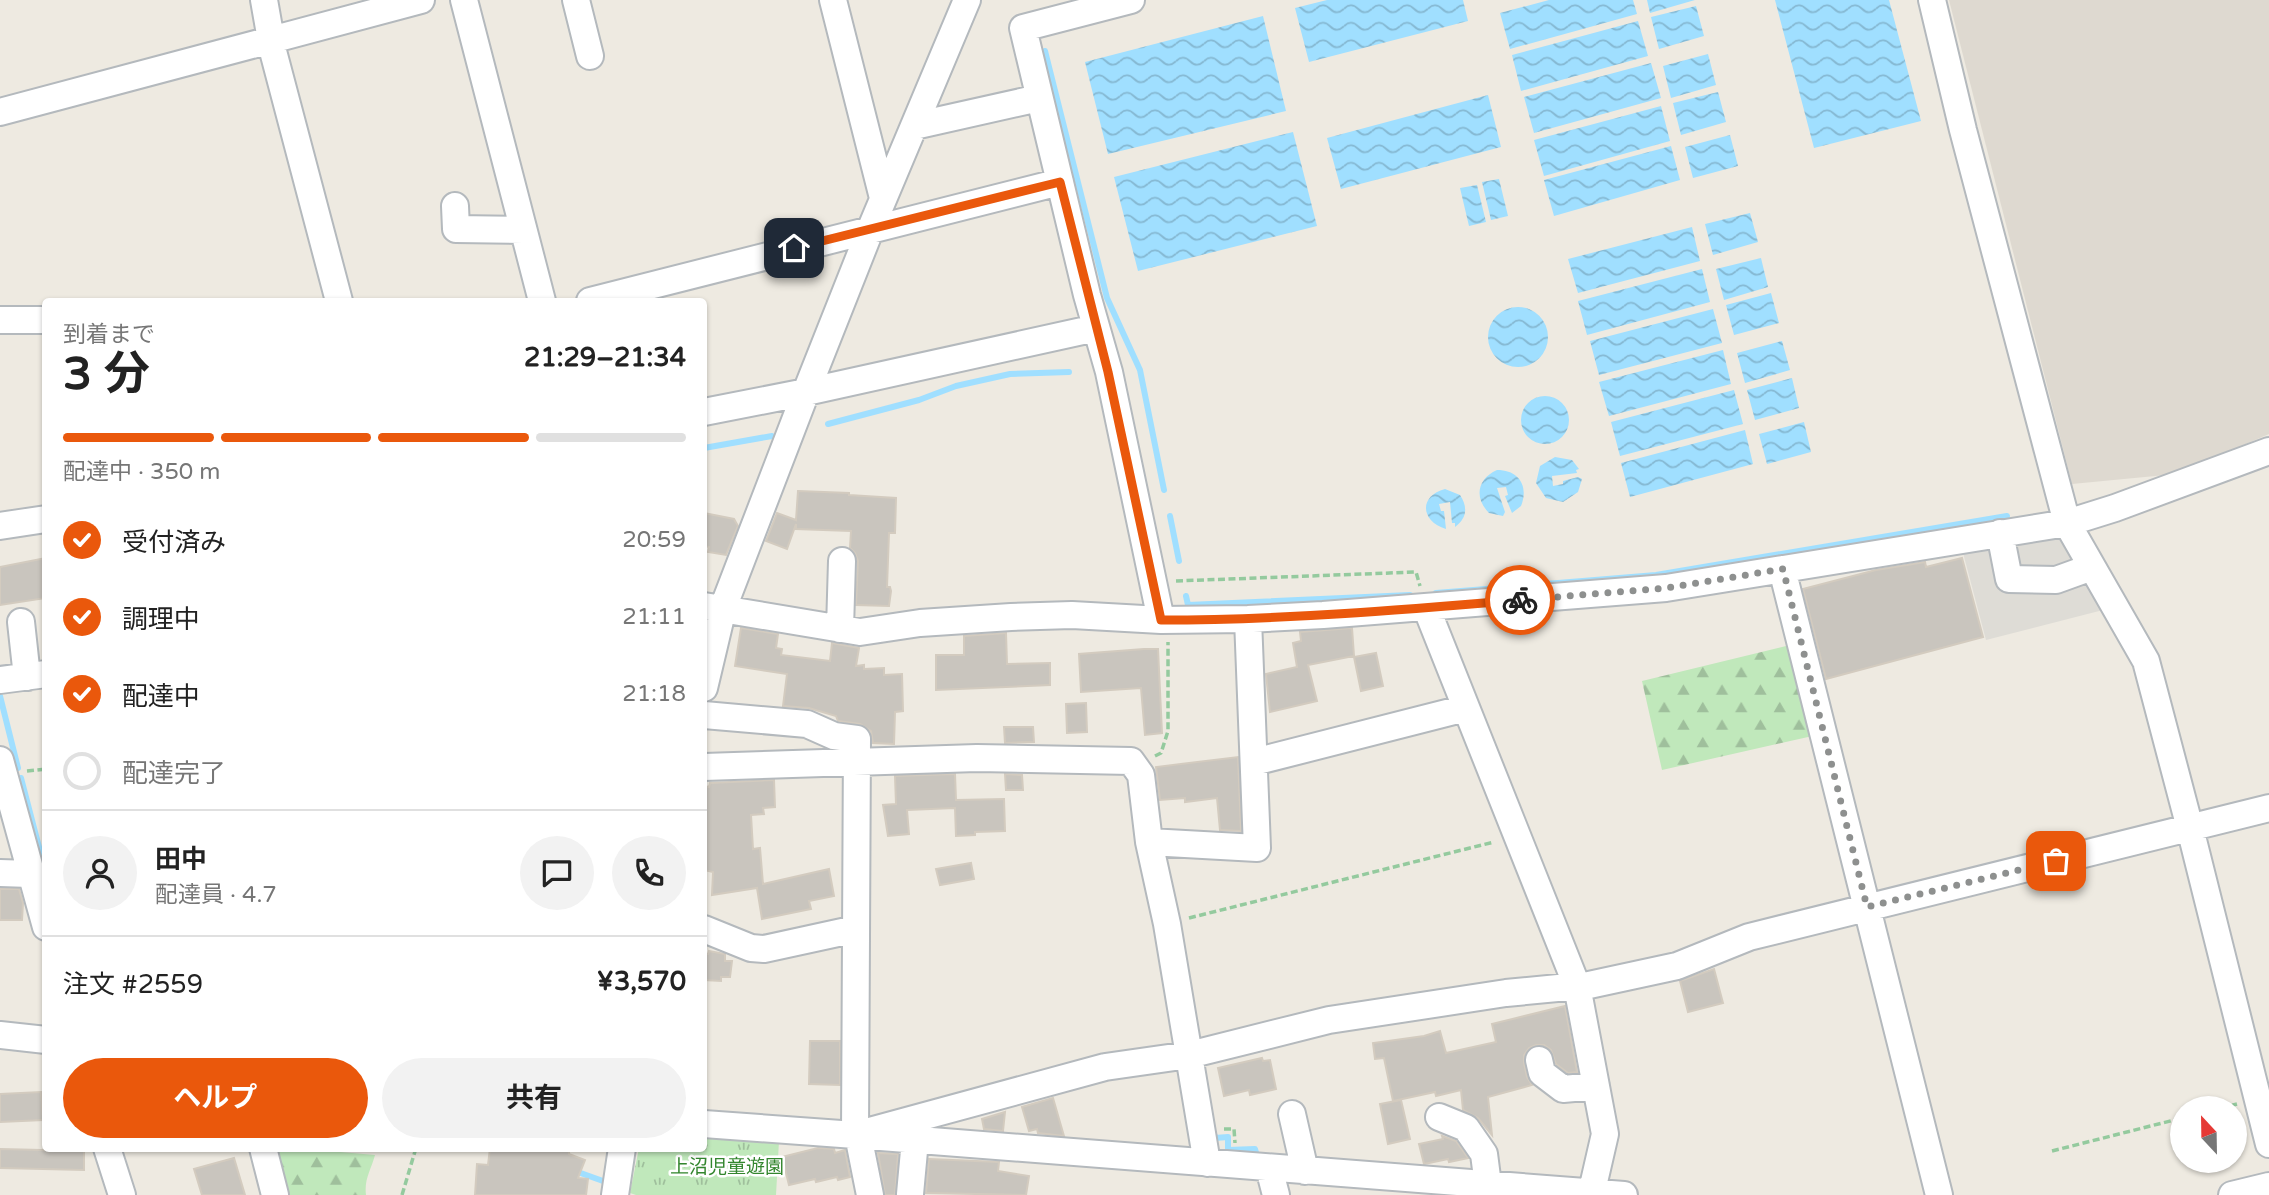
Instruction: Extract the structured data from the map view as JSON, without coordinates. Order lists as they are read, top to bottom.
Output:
{
  "parks": ["上沼児童遊園"],
  "north": "top",
  "page": {
    "heading": ["3 分", "到着まで", "21:29–21:34"],
    "panel": [
      "田中",
      "配達員 · 4.7",
      "注文 #2559",
      "¥3,570"
    ],
    "bar": "配達中 · 350 m",
    "list": [
      ["受付済み", "20:59"],
      ["調理中", "21:11"],
      ["配達中", "21:18"],
      "配達完了"
    ],
    "buttons": ["ヘルプ", "共有"]
  }
}
